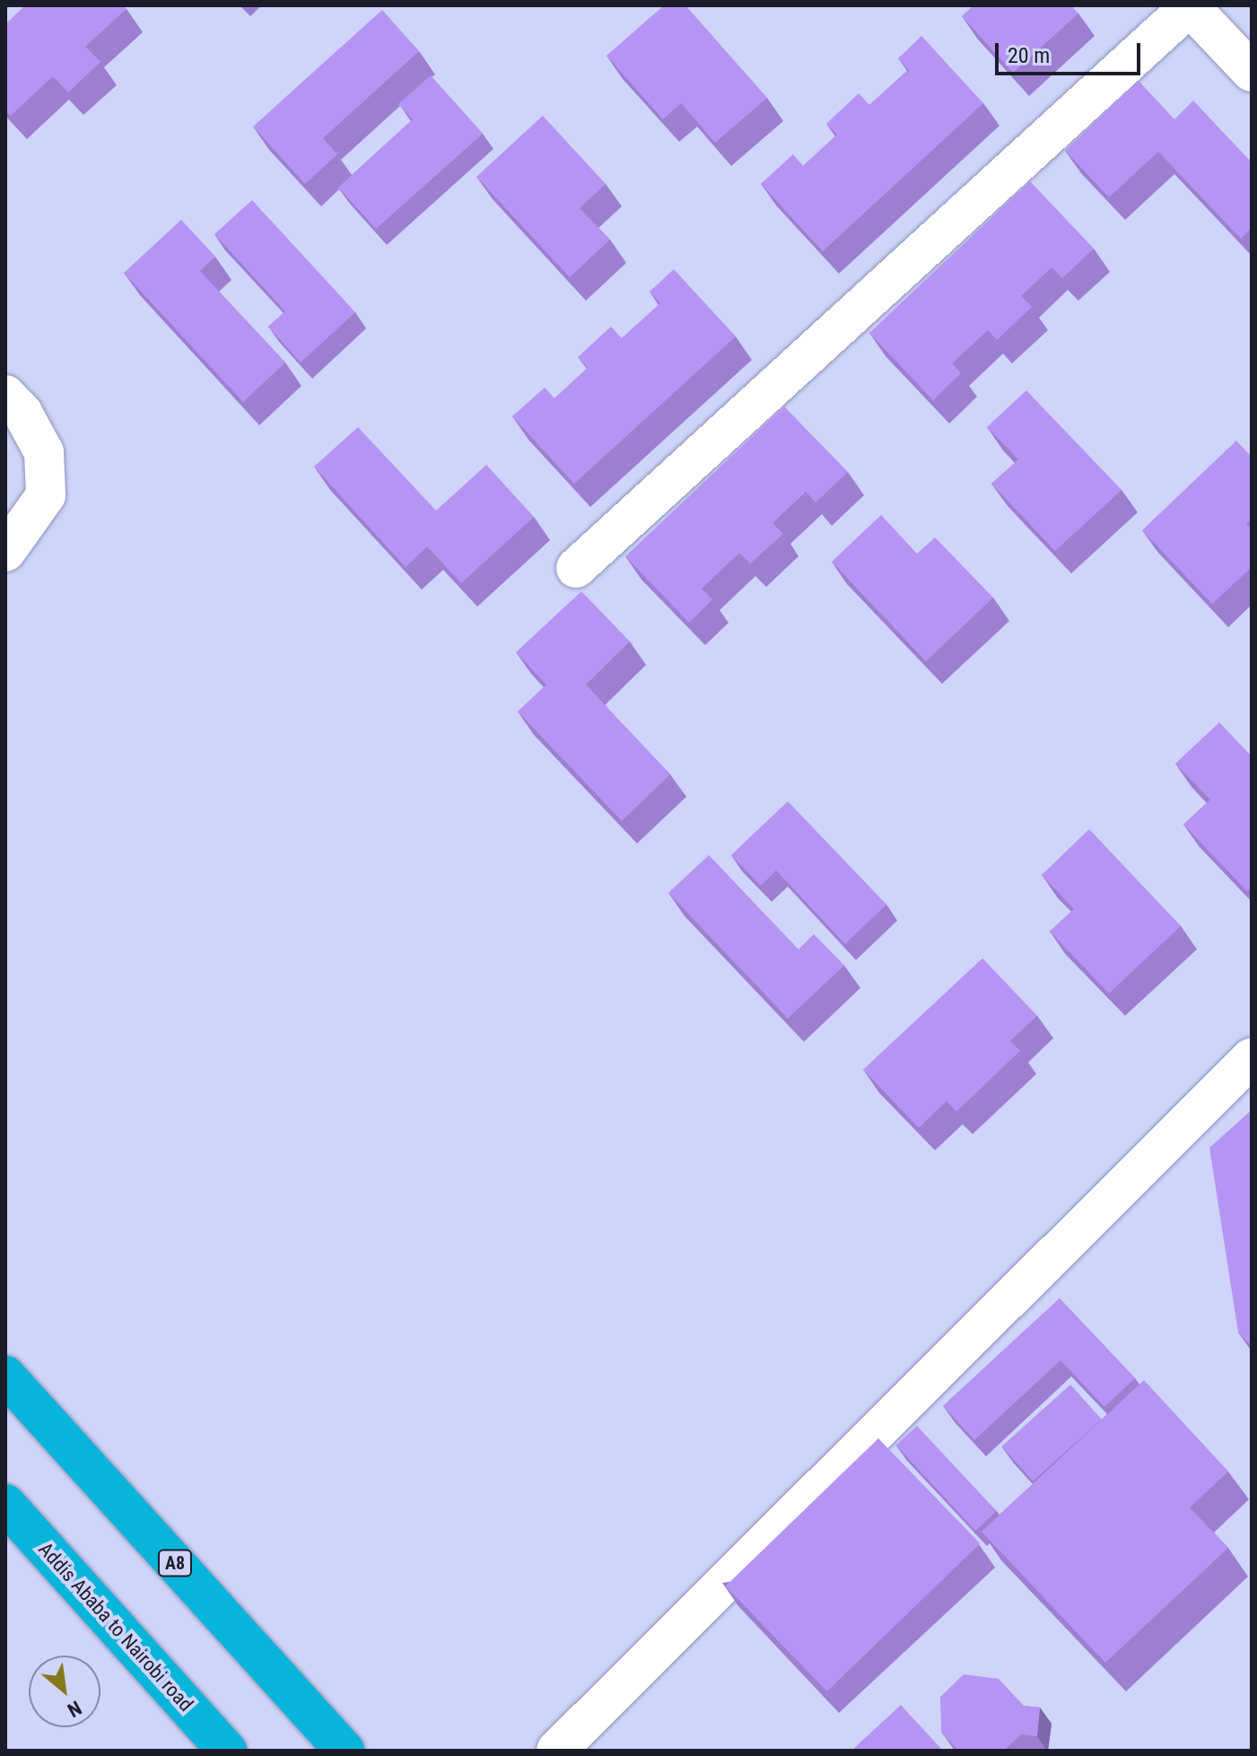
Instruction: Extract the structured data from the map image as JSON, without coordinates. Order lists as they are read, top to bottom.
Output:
{
  "streets": {
    "highway": ["A8", "Addis Ababa to Nairobi road"]
  },
  "scale_bar": "20 m",
  "north": "bottom right"
}
